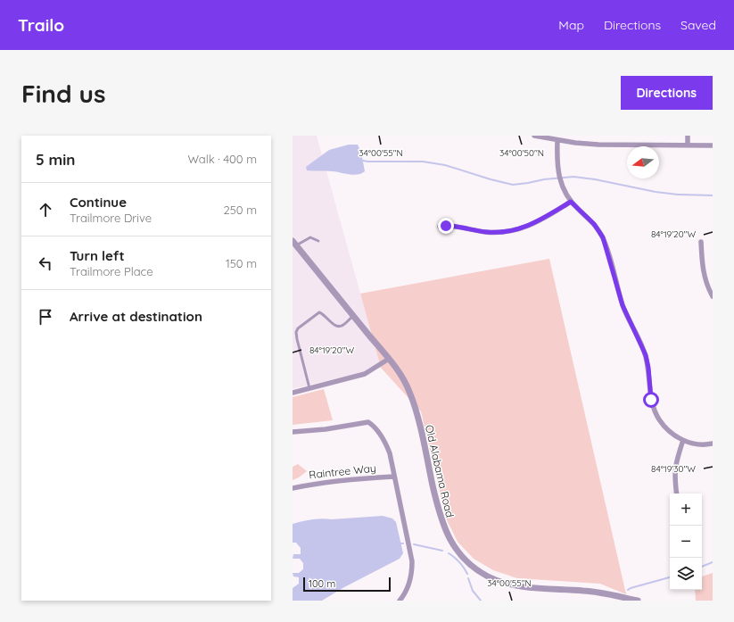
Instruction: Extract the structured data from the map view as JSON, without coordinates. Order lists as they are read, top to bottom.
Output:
{
  "streets": {
    "street": ["Raintree Way", "Old Alabama Road"]
  },
  "scale_bar": "100 m",
  "north": "left",
  "page": {
    "header": "Trailo",
    "nav": ["Map", "Directions", "Saved"],
    "buttons": "Directions",
    "title": "Find us",
    "heading": ["5 min", "Walk · 400 m"],
    "list": [
      ["Continue", "Trailmore Drive", "250 m"],
      ["Turn left", "Trailmore Place", "150 m"],
      "Arrive at destination"
    ],
    "map_buttons": ["+", "−"],
    "scale": "100 m"
  },
  "coordinates": [
    "34°00'55\"N",
    "34°00'50\"N",
    "84°19'20\"W",
    "84°19'30\"W"
  ]
}
